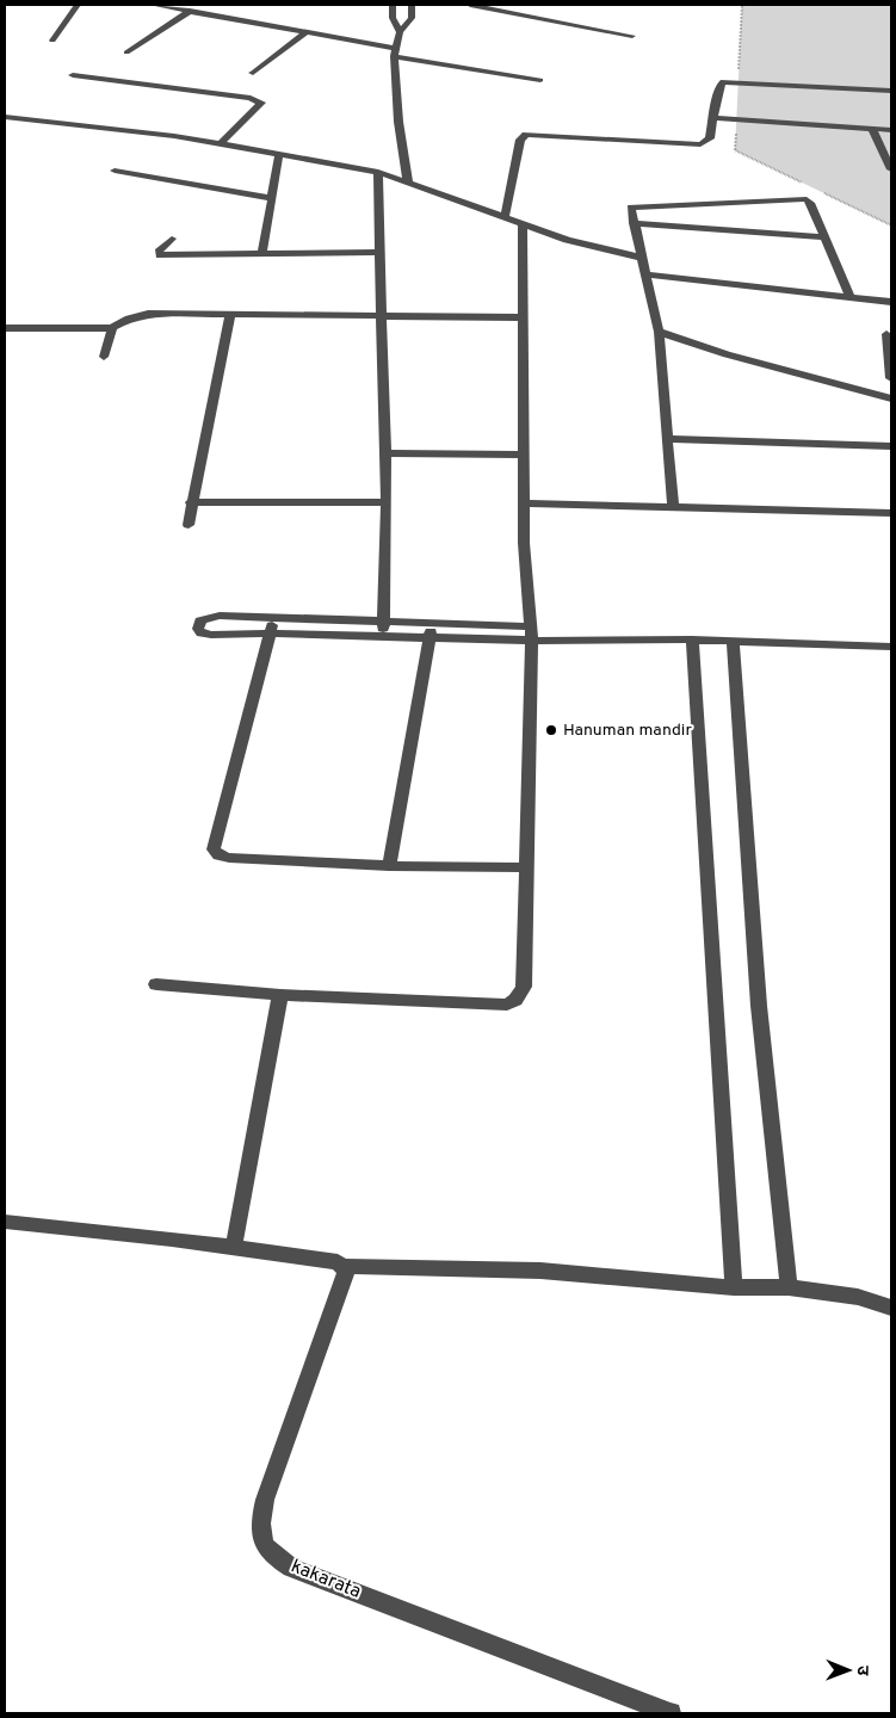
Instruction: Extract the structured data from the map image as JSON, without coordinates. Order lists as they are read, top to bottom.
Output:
{
  "streets": {
    "street": ["kakarata"]
  },
  "places": ["Hanuman mandir"],
  "north": "right"
}
